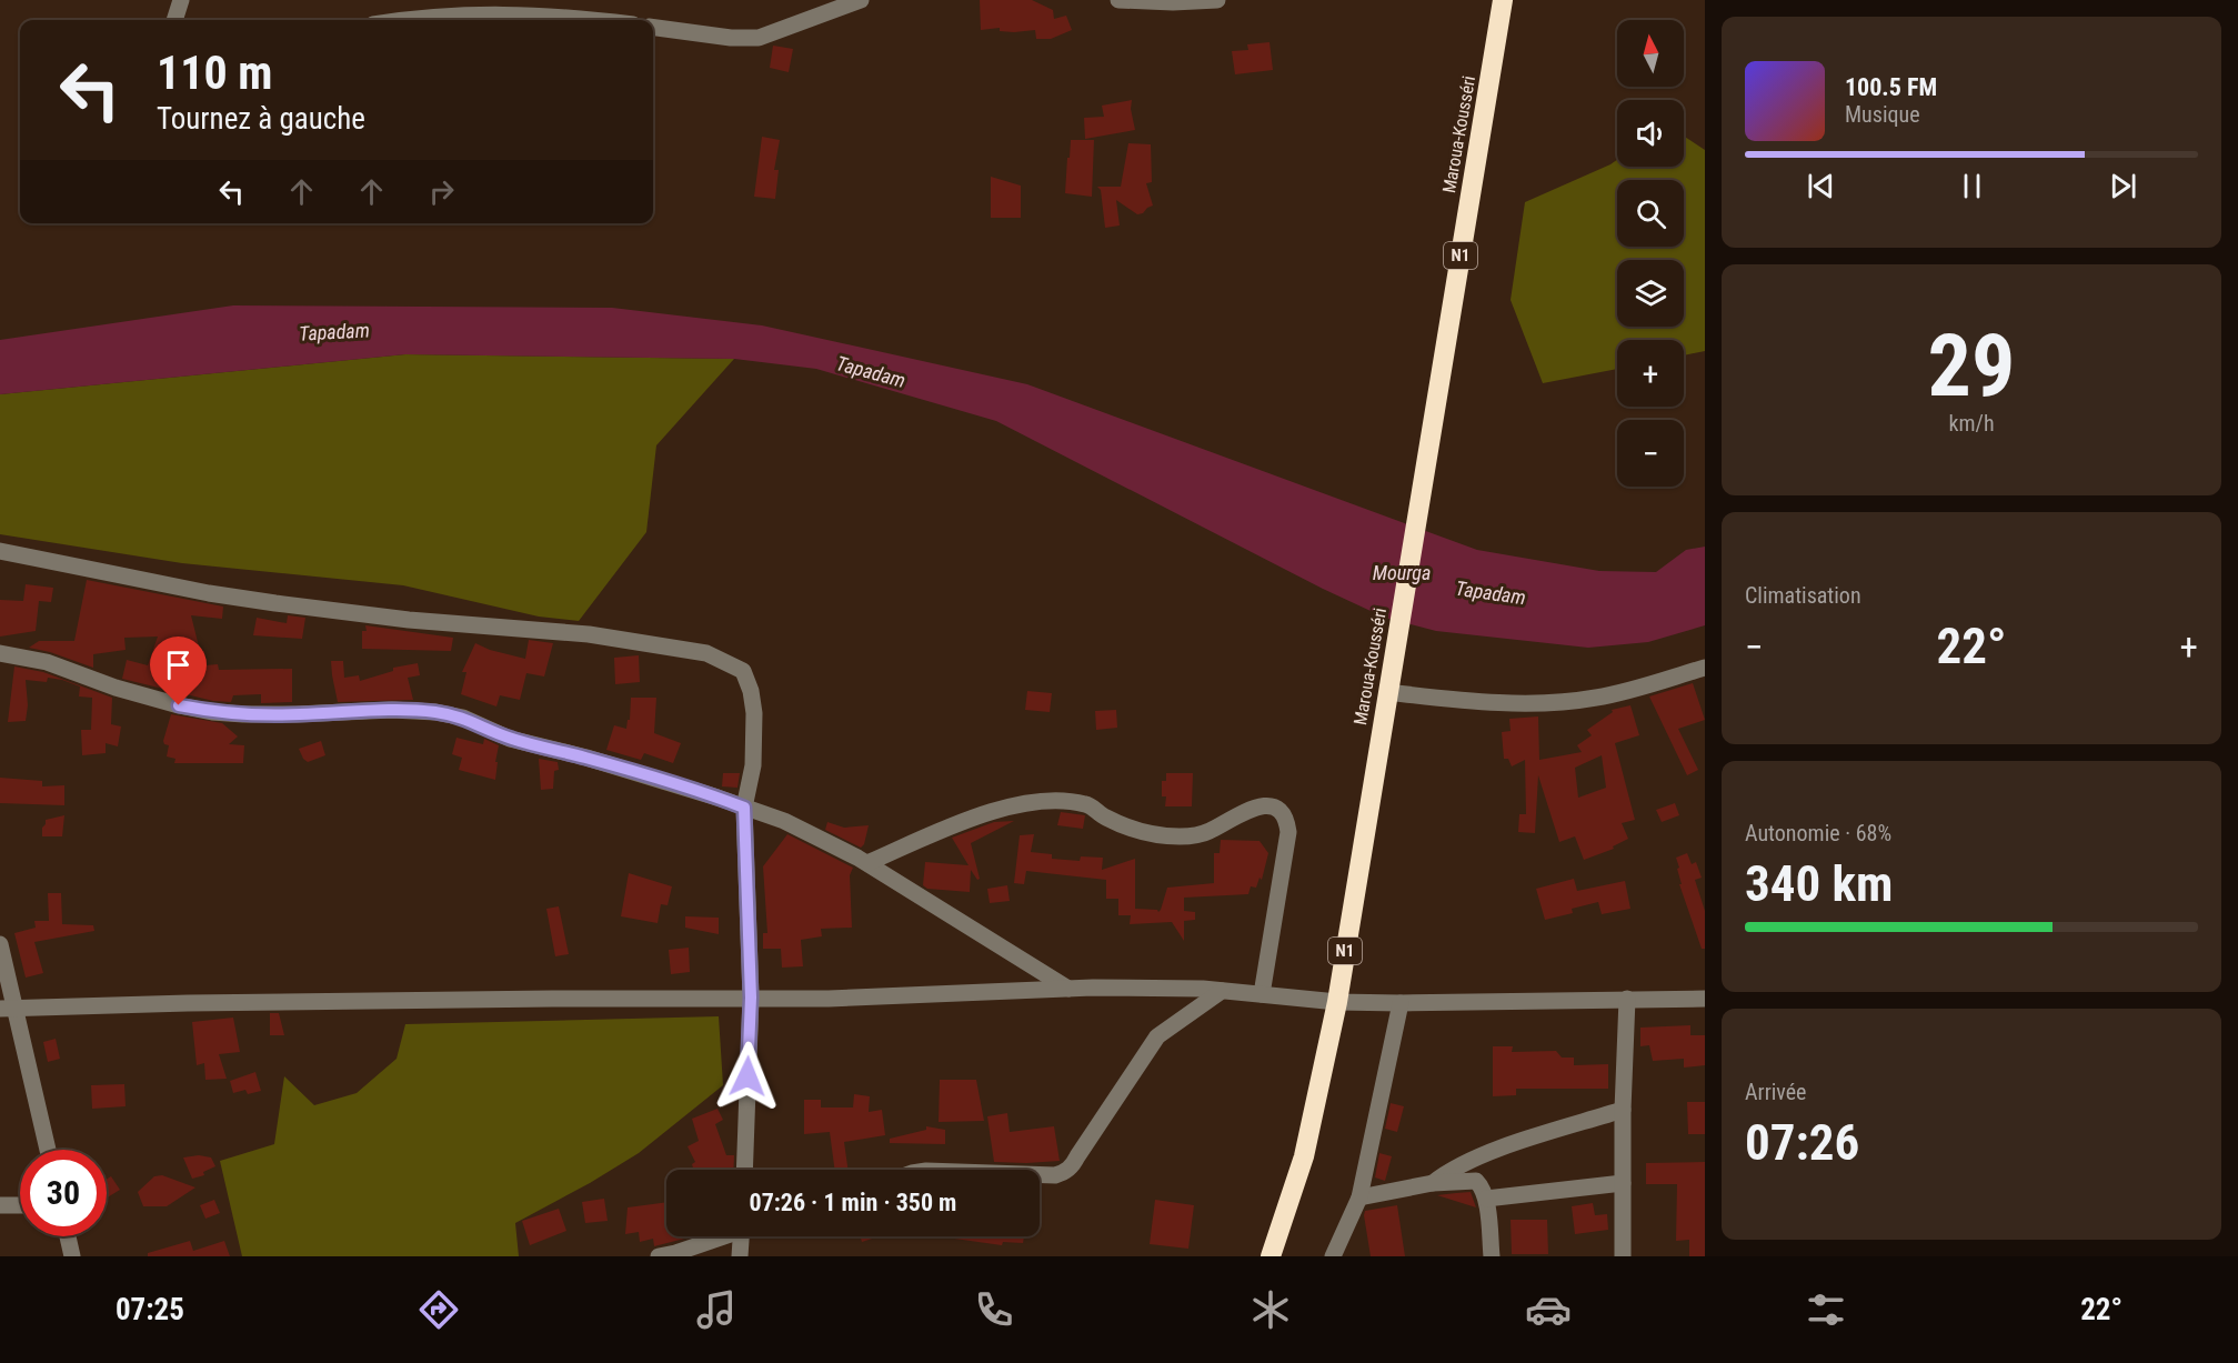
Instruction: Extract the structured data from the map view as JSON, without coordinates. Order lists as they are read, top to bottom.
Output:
{
  "streets": {
    "highway": ["Maroua-Kousséri", "N1"]
  },
  "water": ["Tapadam", "Mourga"],
  "north": "top",
  "page": {
    "map_buttons": ["+", "−"],
    "turn": ["110 m", "Tournez à gauche"],
    "song": ["100.5 FM", "Musique"],
    "tile": [
      ["29", "km/h"],
      "Climatisation",
      ["Autonomie · 68%", "340 km"],
      ["Arrivée", "07:26"]
    ],
    "heat": ["−", "22°", "+"],
    "limit": "30",
    "trip": "07:26 · 1 min · 350 m",
    "tabs": ["07:25", "22°"]
  }
}
